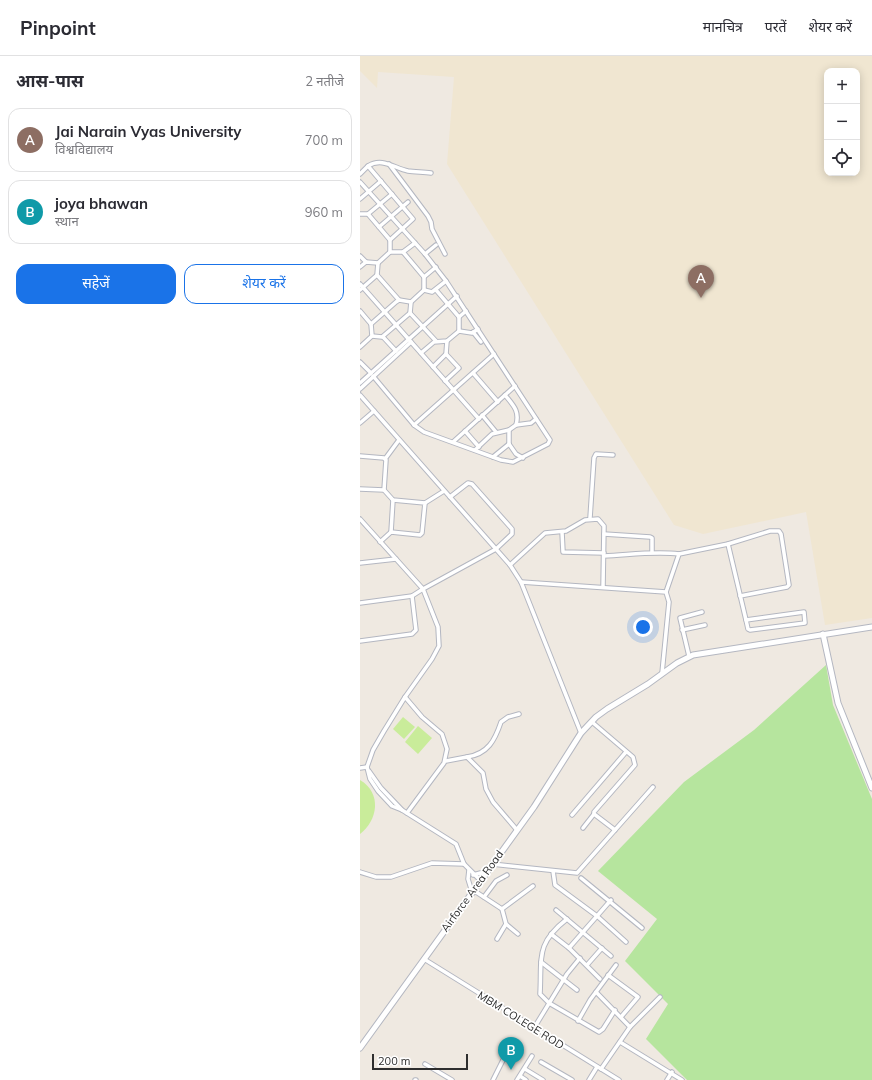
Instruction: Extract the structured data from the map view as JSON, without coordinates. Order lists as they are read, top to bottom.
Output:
{
  "streets": {
    "street": ["Airforce Area Road", "MBM COLEGE ROD"]
  },
  "crossings": [
    ["Airforce Area Road", "MBM COLEGE ROD"]
  ],
  "scale_bar": "200 m",
  "page": {
    "header": "Pinpoint",
    "nav": ["मानचित्र", "परतें", "शेयर करें"],
    "heading": ["आस-पास", "2 नतीजे"],
    "map_buttons": ["+", "−"],
    "list": [
      {
        "mark": "A",
        "name": "Jai Narain Vyas University",
        "note": "विश्वविद्यालय",
        "value": "700 m"
      },
      {
        "mark": "B",
        "name": "joya bhawan",
        "note": "स्थान",
        "value": "960 m"
      }
    ],
    "buttons": ["सहेजें", "शेयर करें"],
    "pins": ["A", "B"],
    "scale": "200 m"
  }
}
